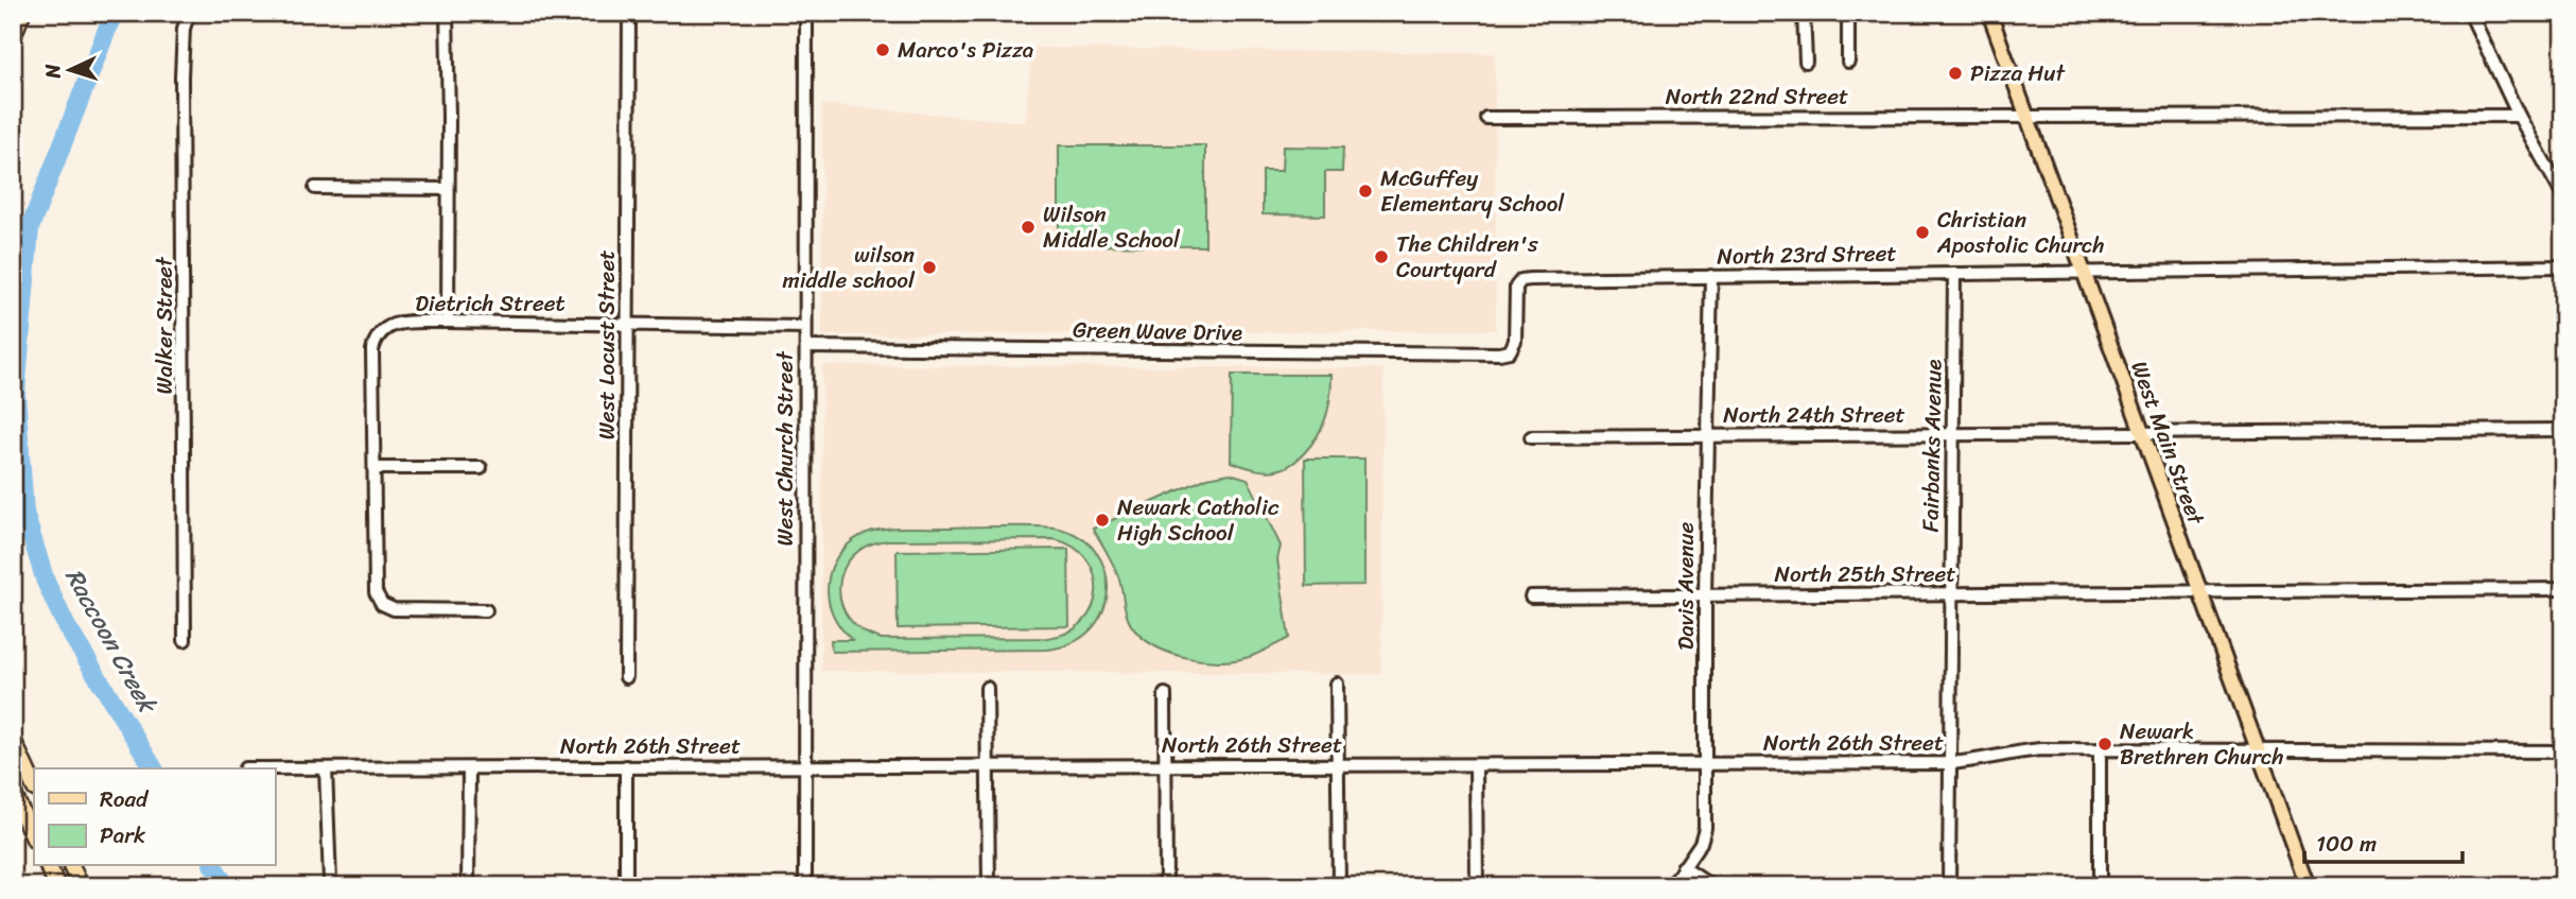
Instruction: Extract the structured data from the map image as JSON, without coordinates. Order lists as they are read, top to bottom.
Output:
{
  "streets": {
    "main road": ["West Main Street"],
    "street": [
      "North 22nd Street",
      "North 23rd Street",
      "Dietrich Street",
      "Walker Street",
      "Green Wave Drive",
      "West Locust Street",
      "North 24th Street",
      "Fairbanks Avenue",
      "West Church Street",
      "North 25th Street",
      "Davis Avenue",
      "North 26th Street"
    ]
  },
  "crossings": [
    ["North 22nd Street", "West Main Street"],
    ["North 23rd Street", "Green Wave Drive"],
    ["North 23rd Street", "West Main Street"],
    ["North 23rd Street", "Fairbanks Avenue"],
    ["North 23rd Street", "Davis Avenue"],
    ["Dietrich Street", "West Locust Street"],
    ["Dietrich Street", "West Church Street"],
    ["Green Wave Drive", "West Church Street"],
    ["North 24th Street", "West Main Street"],
    ["North 24th Street", "Fairbanks Avenue"],
    ["North 24th Street", "Davis Avenue"],
    ["West Main Street", "North 25th Street"],
    ["West Main Street", "North 26th Street"],
    ["Fairbanks Avenue", "North 25th Street"],
    ["Fairbanks Avenue", "North 26th Street"],
    ["West Church Street", "North 26th Street"],
    ["North 25th Street", "Davis Avenue"],
    ["Davis Avenue", "North 26th Street"]
  ],
  "water": ["Raccoon Creek"],
  "places": [
    "Marco's Pizza",
    "Pizza Hut",
    "McGuffey Elementary School",
    "Wilson Middle School",
    "Christian Apostolic Church",
    "The Children's Courtyard",
    "wilson middle school",
    "Newark Catholic High School",
    "Newark Brethren Church"
  ],
  "legend": ["Road", "Park"],
  "scale_bar": "100 m",
  "north": "left"
}
